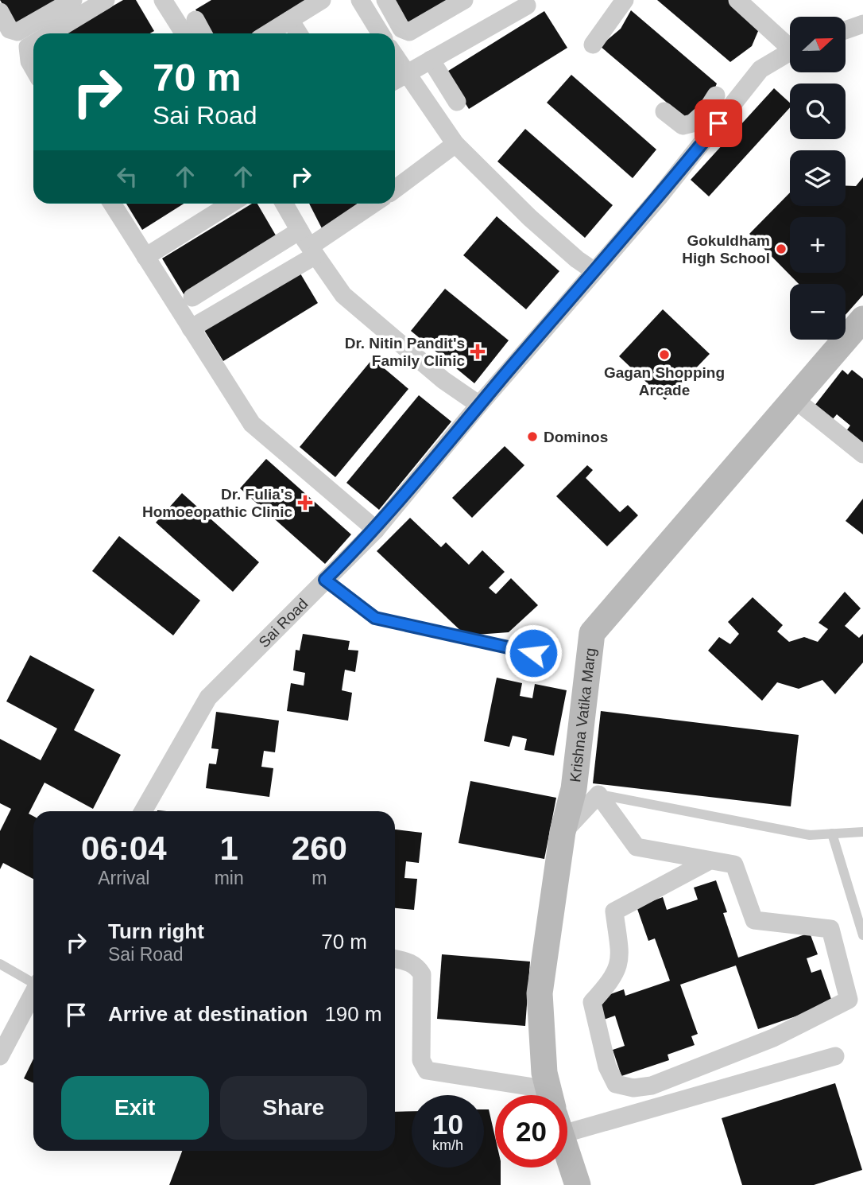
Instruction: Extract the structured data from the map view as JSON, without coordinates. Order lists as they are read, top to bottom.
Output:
{
  "streets": {
    "street": ["Sai Road", "Krishna Vatika Marg"]
  },
  "places": {
    "other": ["Gokuldham High School", "Gagan Shopping Arcade", "Dominos"],
    "health": ["Dr. Nitin Pandit's Family Clinic", "Dr. Fulia's Homoeopathic Clinic"]
  },
  "north": "right",
  "page": {
    "map_buttons": ["+", "−"],
    "turn": ["70 m", "Sai Road"],
    "eta": [
      "06:04",
      "Arrival",
      "1",
      "min",
      "260",
      "m"
    ],
    "list": [
      {
        "name": "Turn right",
        "note": "Sai Road",
        "value": "70 m"
      },
      {
        "name": "Arrive at destination",
        "value": "190 m"
      }
    ],
    "buttons": ["Exit", "Share"],
    "speed": "10 km/h",
    "limit": "20"
  }
}
